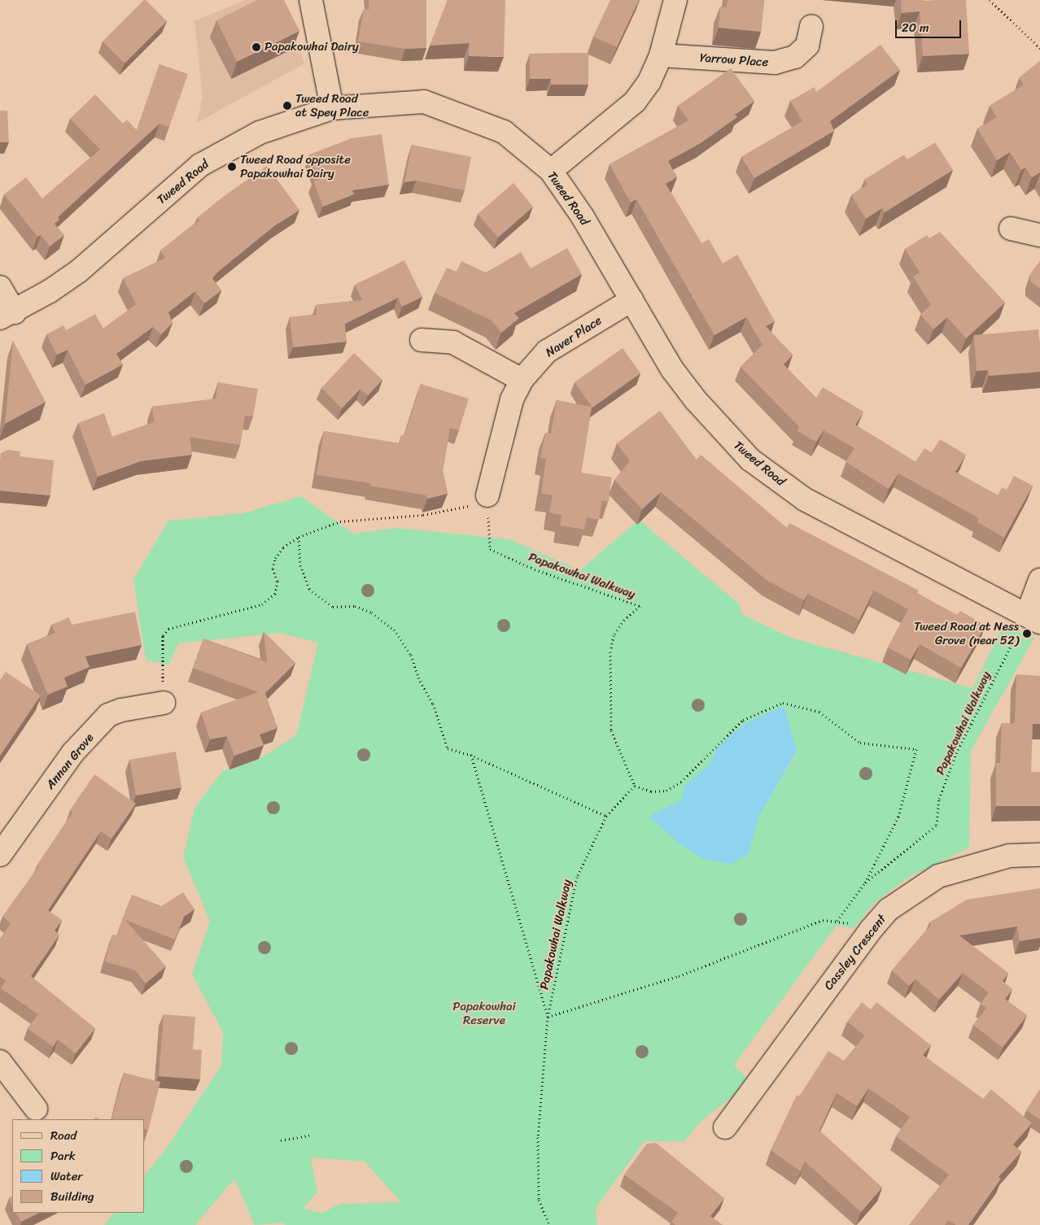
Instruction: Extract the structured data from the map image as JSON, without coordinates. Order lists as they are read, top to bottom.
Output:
{
  "streets": {
    "street": [
      "Yarrow Place",
      "Tweed Road",
      "Naver Place",
      "Annan Grove",
      "Cassley Crescent"
    ],
    "path": ["Papakowhai Walkway"]
  },
  "crossings": [
    ["Tweed Road", "Naver Place"],
    ["Tweed Road", "Papakowhai Walkway"],
    ["Naver Place", "Papakowhai Walkway"]
  ],
  "parks": ["Papakowhai Reserve"],
  "places": [
    "Papakowhai Dairy",
    "Tweed Road at Spey Place",
    "Tweed Road opposite Papakowhai Dairy",
    "Tweed Road at Ness Grove (near 52)"
  ],
  "legend": [
    "Road",
    "Park",
    "Water",
    "Building"
  ],
  "scale_bar": "20 m"
}
